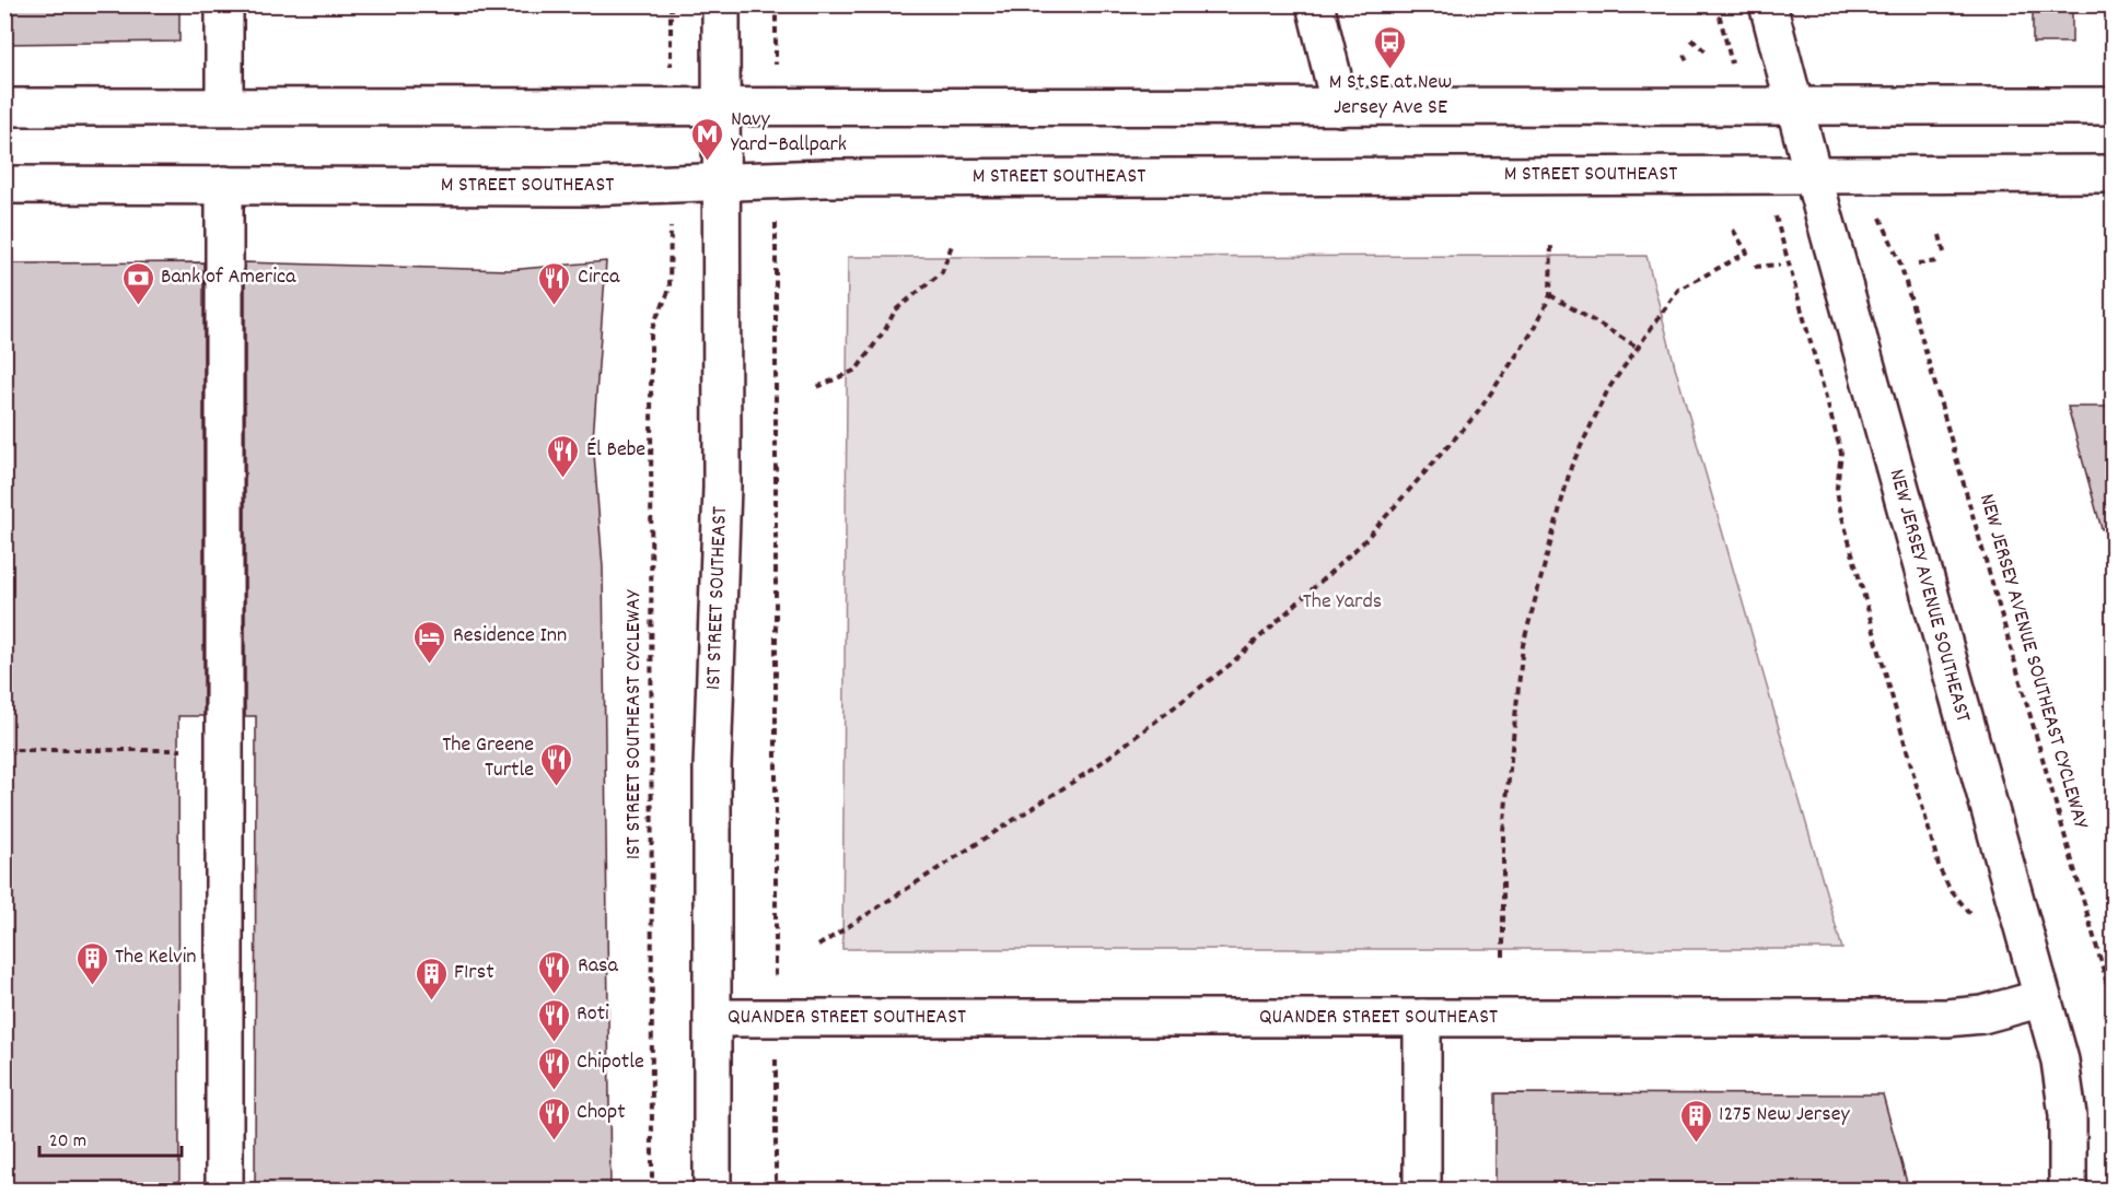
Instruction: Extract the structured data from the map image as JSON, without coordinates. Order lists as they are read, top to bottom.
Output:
{
  "streets": {
    "main road": [
      "M STREET SOUTHEAST",
      "NEW JERSEY AVENUE SOUTHEAST",
      "1ST STREET SOUTHEAST",
      "QUANDER STREET SOUTHEAST"
    ],
    "path": ["NEW JERSEY AVENUE SOUTHEAST CYCLEWAY", "1ST STREET SOUTHEAST CYCLEWAY"]
  },
  "crossings": [
    ["M STREET SOUTHEAST", "NEW JERSEY AVENUE SOUTHEAST"],
    ["M STREET SOUTHEAST", "1ST STREET SOUTHEAST"],
    ["NEW JERSEY AVENUE SOUTHEAST", "QUANDER STREET SOUTHEAST"],
    ["1ST STREET SOUTHEAST", "QUANDER STREET SOUTHEAST"]
  ],
  "parks": ["The Yards"],
  "places": {
    "bus stop": ["M St SE at New Jersey Ave SE"],
    "metro station": ["Navy Yard–Ballpark"],
    "bank": ["Bank of America"],
    "restaurant": [
      "Circa",
      "Él Bebe",
      "The Greene Turtle",
      "Rasa",
      "Roti",
      "Chipotle",
      "Chopt"
    ],
    "hotel": ["Residence Inn"],
    "building": ["The Kelvin", "F1rst", "1275 New Jersey"]
  },
  "scale_bar": "20 m"
}
